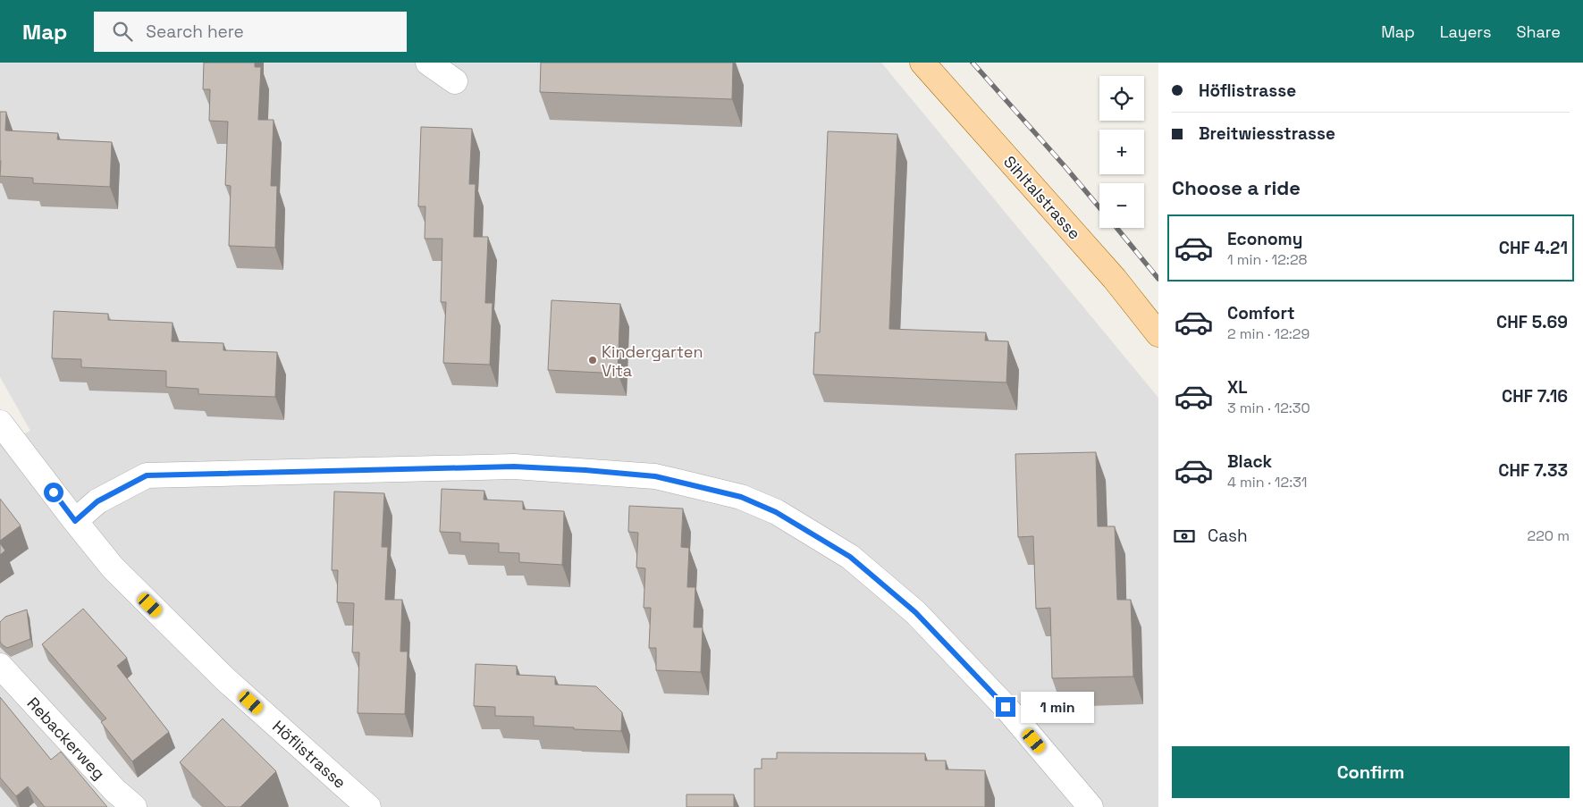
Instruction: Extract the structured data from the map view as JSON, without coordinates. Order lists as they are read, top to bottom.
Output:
{
  "streets": {
    "main road": ["Sihltalstrasse"],
    "street": ["Rebackerweg", "Höflistrasse"]
  },
  "places": ["Kindergarten Vita"],
  "page": {
    "header": "Map",
    "search": "Search here",
    "nav": ["Map", "Layers", "Share"],
    "banner": ["Höflistrasse", "Breitwiesstrasse"],
    "map_buttons": ["+", "−"],
    "heading": "Choose a ride",
    "list": [
      {
        "name": "Economy",
        "note": "1 min · 12:28",
        "value": "CHF 4.21"
      },
      {
        "name": "Comfort",
        "note": "2 min · 12:29",
        "value": "CHF 5.69"
      },
      {
        "name": "XL",
        "note": "3 min · 12:30",
        "value": "CHF 7.16"
      },
      {
        "name": "Black",
        "note": "4 min · 12:31",
        "value": "CHF 7.33"
      }
    ],
    "pay": ["Cash", "220 m"],
    "bubble": "1 min",
    "buttons": "Confirm"
  }
}
